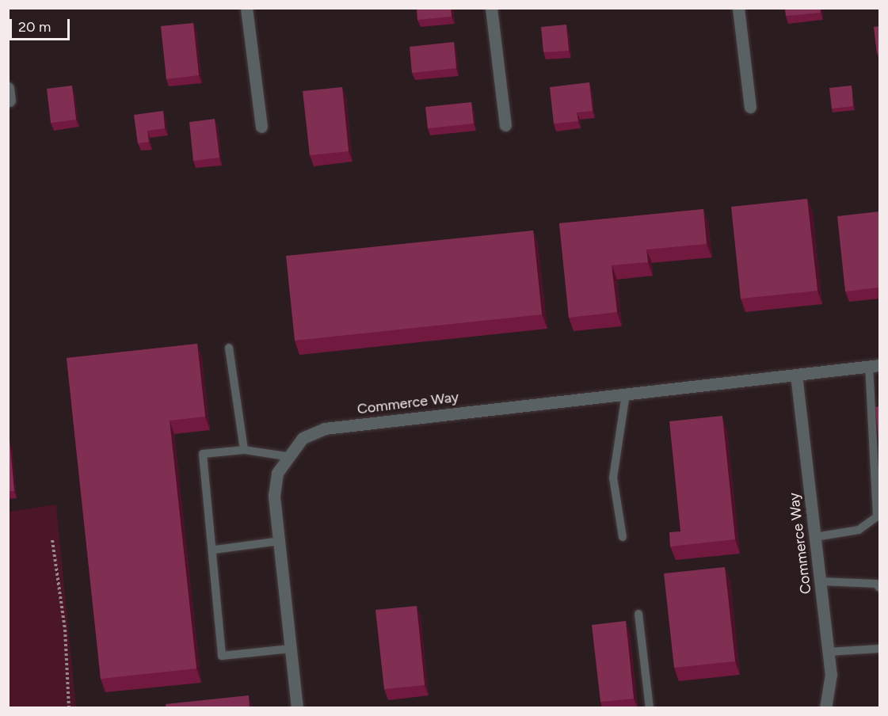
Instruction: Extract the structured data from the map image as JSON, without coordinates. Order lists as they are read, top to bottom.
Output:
{
  "streets": {
    "street": ["Commerce Way"]
  },
  "scale_bar": "20 m"
}
